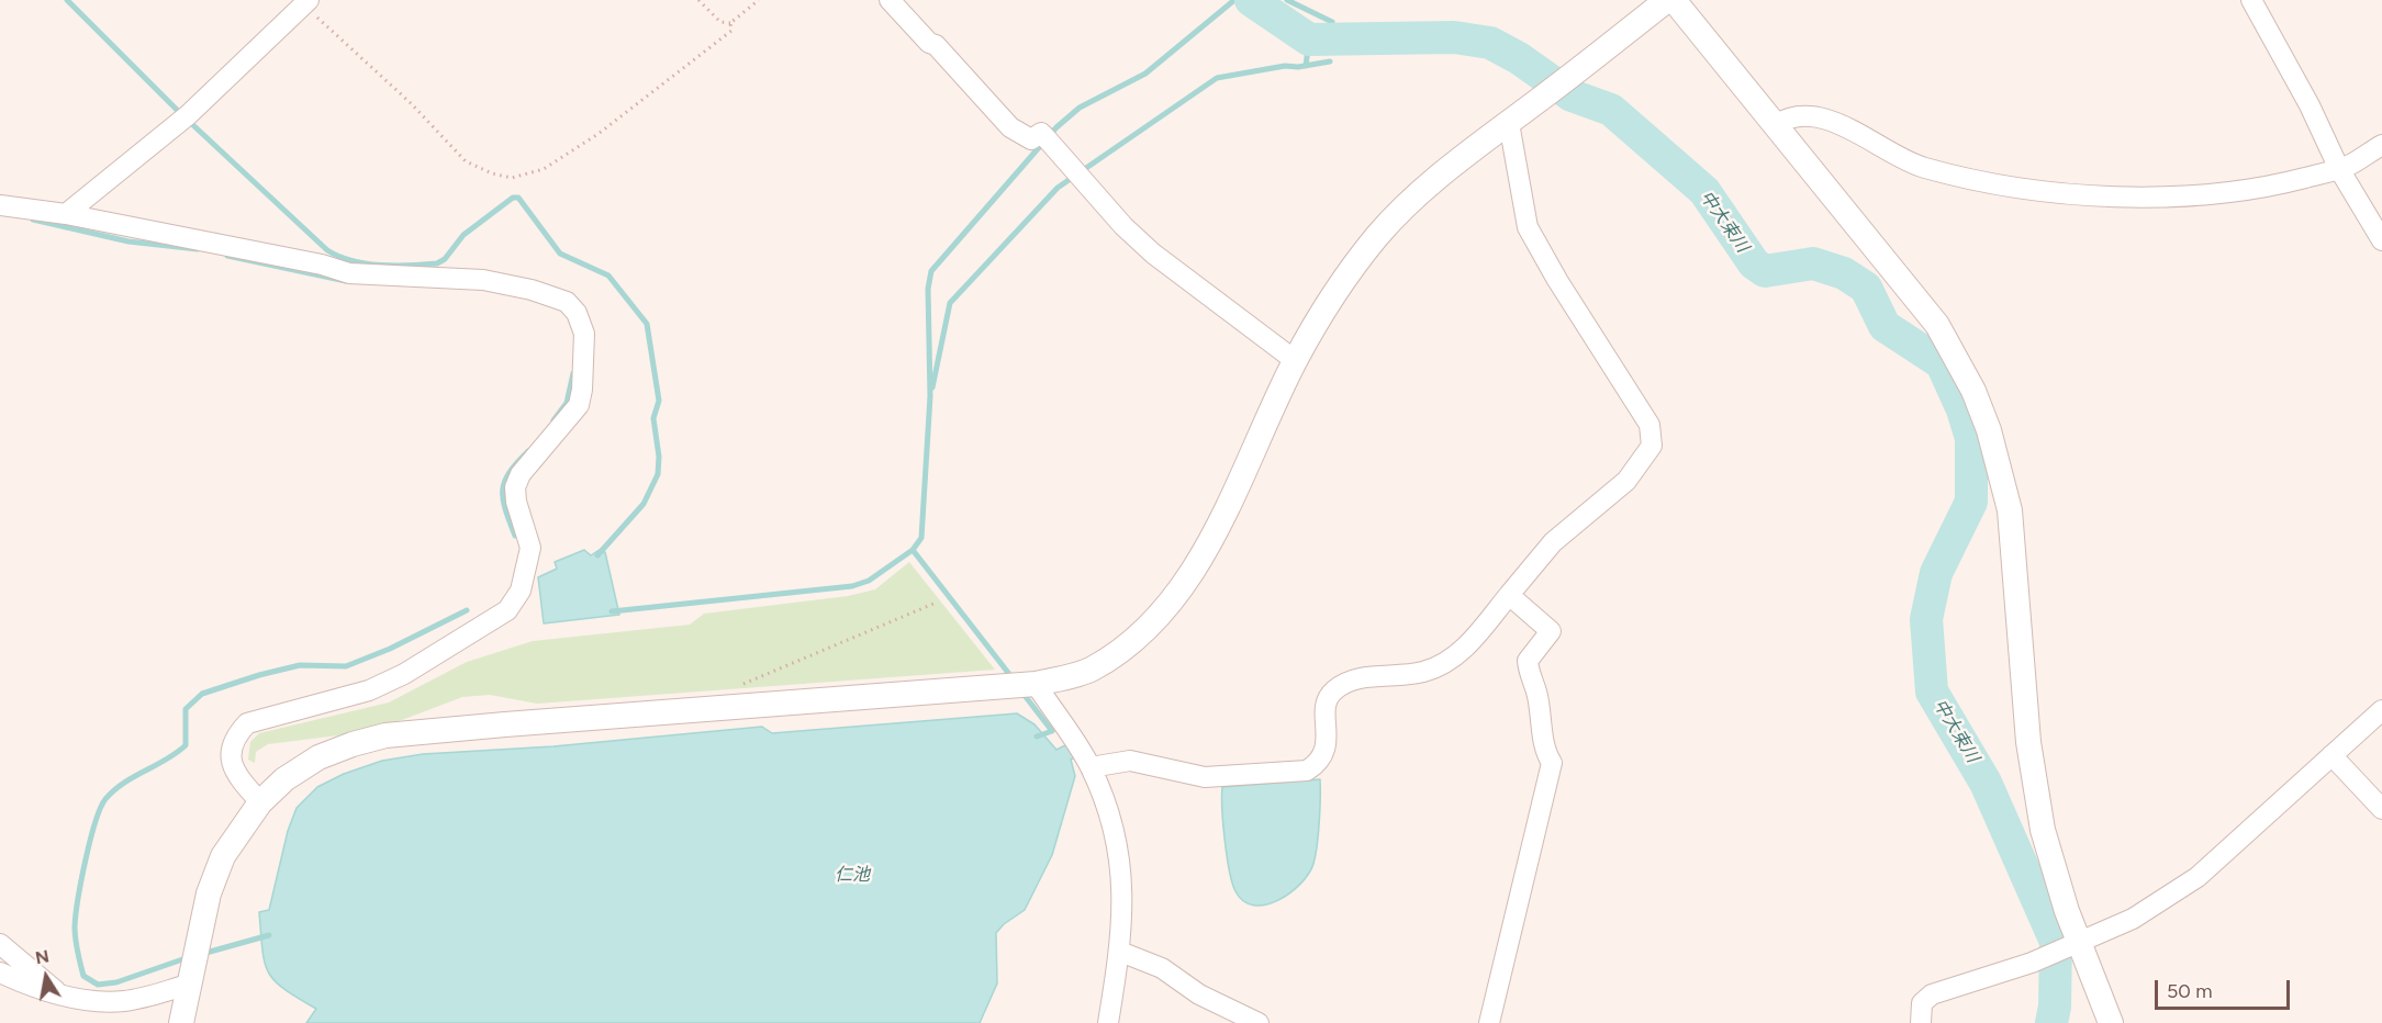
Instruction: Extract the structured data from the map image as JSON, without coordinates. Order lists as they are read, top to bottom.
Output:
{
  "water": ["中大束川", "仁池"],
  "scale_bar": "50 m",
  "north": "top"
}
